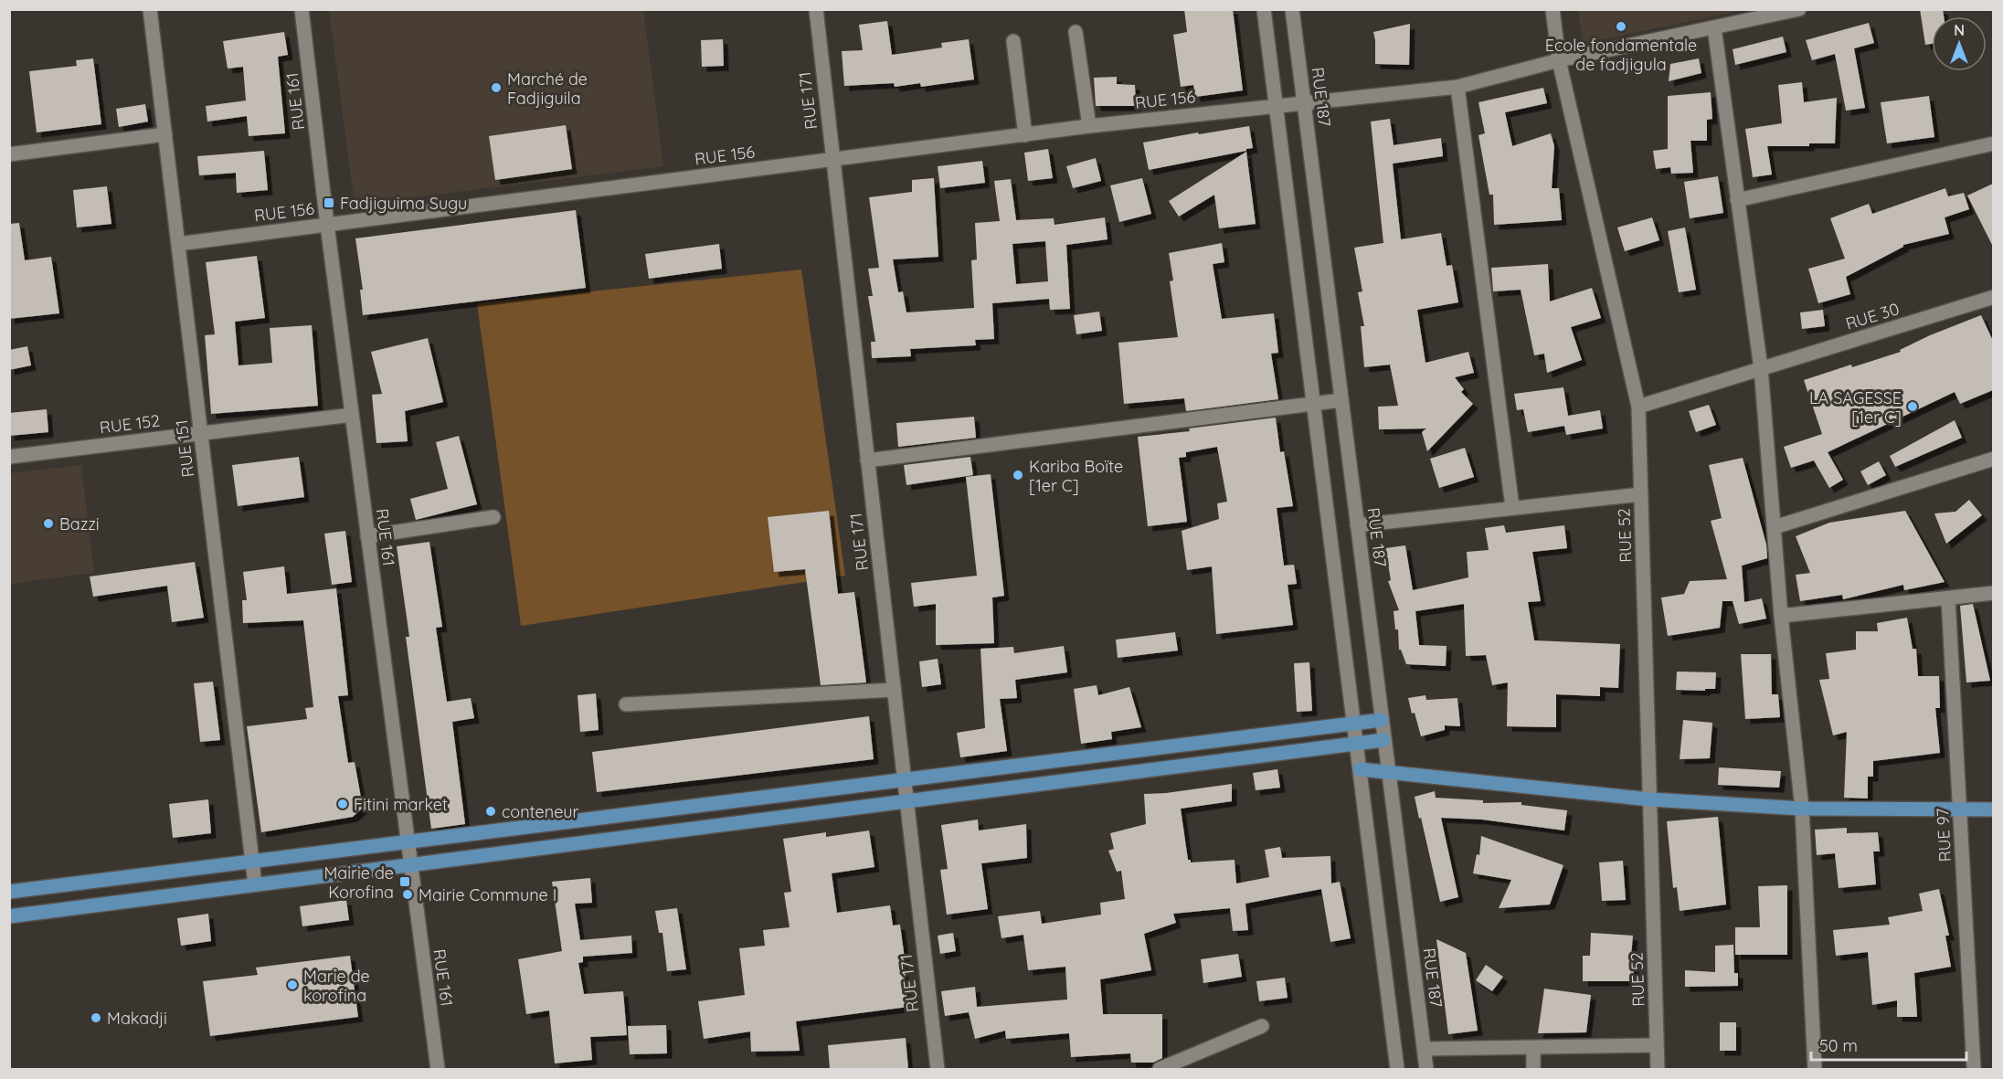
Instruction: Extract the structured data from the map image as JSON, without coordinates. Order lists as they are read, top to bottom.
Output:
{
  "streets": {
    "street": [
      "RUE 187",
      "RUE 156",
      "RUE 171",
      "RUE 161",
      "RUE 30",
      "RUE 152",
      "RUE 151",
      "RUE 52",
      "RUE 97"
    ]
  },
  "crossings": [
    ["RUE 187", "RUE 156"],
    ["RUE 156", "RUE 171"],
    ["RUE 156", "RUE 161"],
    ["RUE 156", "RUE 151"],
    ["RUE 156", "RUE 52"],
    ["RUE 161", "RUE 152"],
    ["RUE 30", "RUE 52"],
    ["RUE 152", "RUE 151"]
  ],
  "places": {
    "other": [
      "Ecole fondamentale de fadjigula",
      "Marché de Fadjiguila",
      "LA SAGESSE [1er C]",
      "Kariba Boïte [1er C]",
      "Bazzi",
      "Fitini market",
      "conteneur",
      "Mairie Commune I",
      "Marie de korofina",
      "Makadji"
    ],
    "transit": ["Fadjiguima Sugu", "Mairie de Korofina"]
  },
  "scale_bar": "50 m",
  "north": "top"
}
